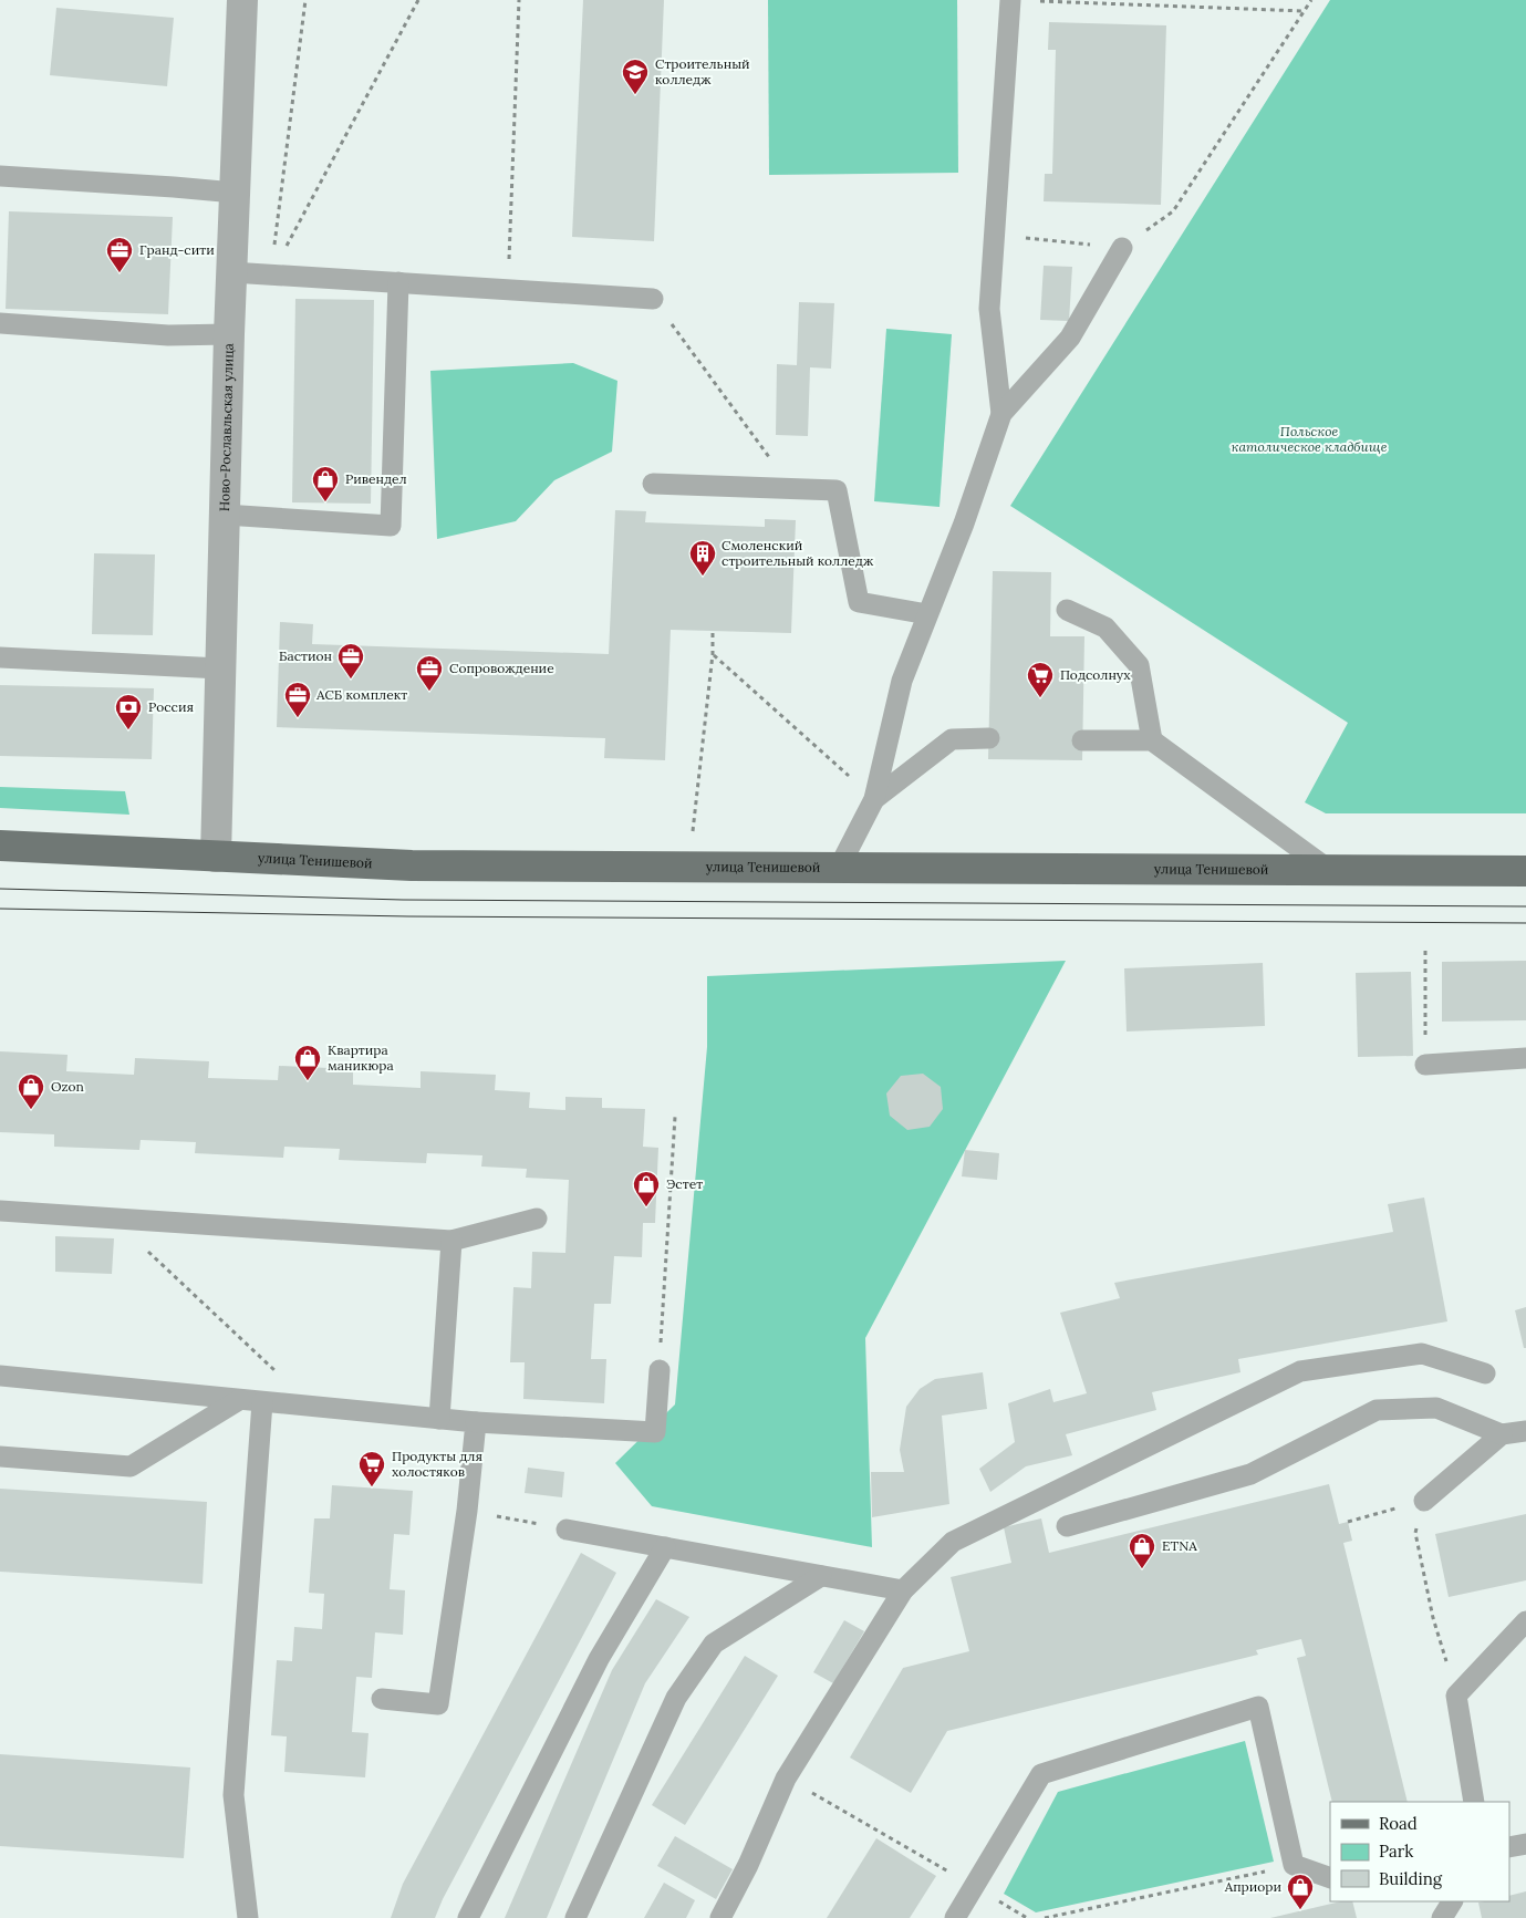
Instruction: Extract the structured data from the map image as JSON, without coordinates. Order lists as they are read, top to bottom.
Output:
{
  "streets": {
    "main road": ["улица Тенишевой"],
    "street": ["Ново-Рославльская улица"]
  },
  "crossings": [
    ["Ново-Рославльская улица", "улица Тенишевой"]
  ],
  "parks": ["Польское католическое кладбище"],
  "places": {
    "school or university": ["Строительный колледж"],
    "office": [
      "Гранд-сити",
      "Бастион",
      "Сопровождение",
      "АСБ комплект"
    ],
    "shop": [
      "Ривендел",
      "Квартира маникюра",
      "Ozon",
      "Эстет",
      "ETNA",
      "Априори"
    ],
    "building": ["Смоленский строительный колледж"],
    "supermarket": ["Подсолнух", "Продукты для холостяков"],
    "bank": ["Россия"]
  },
  "legend": ["Road", "Park", "Building"]
}
